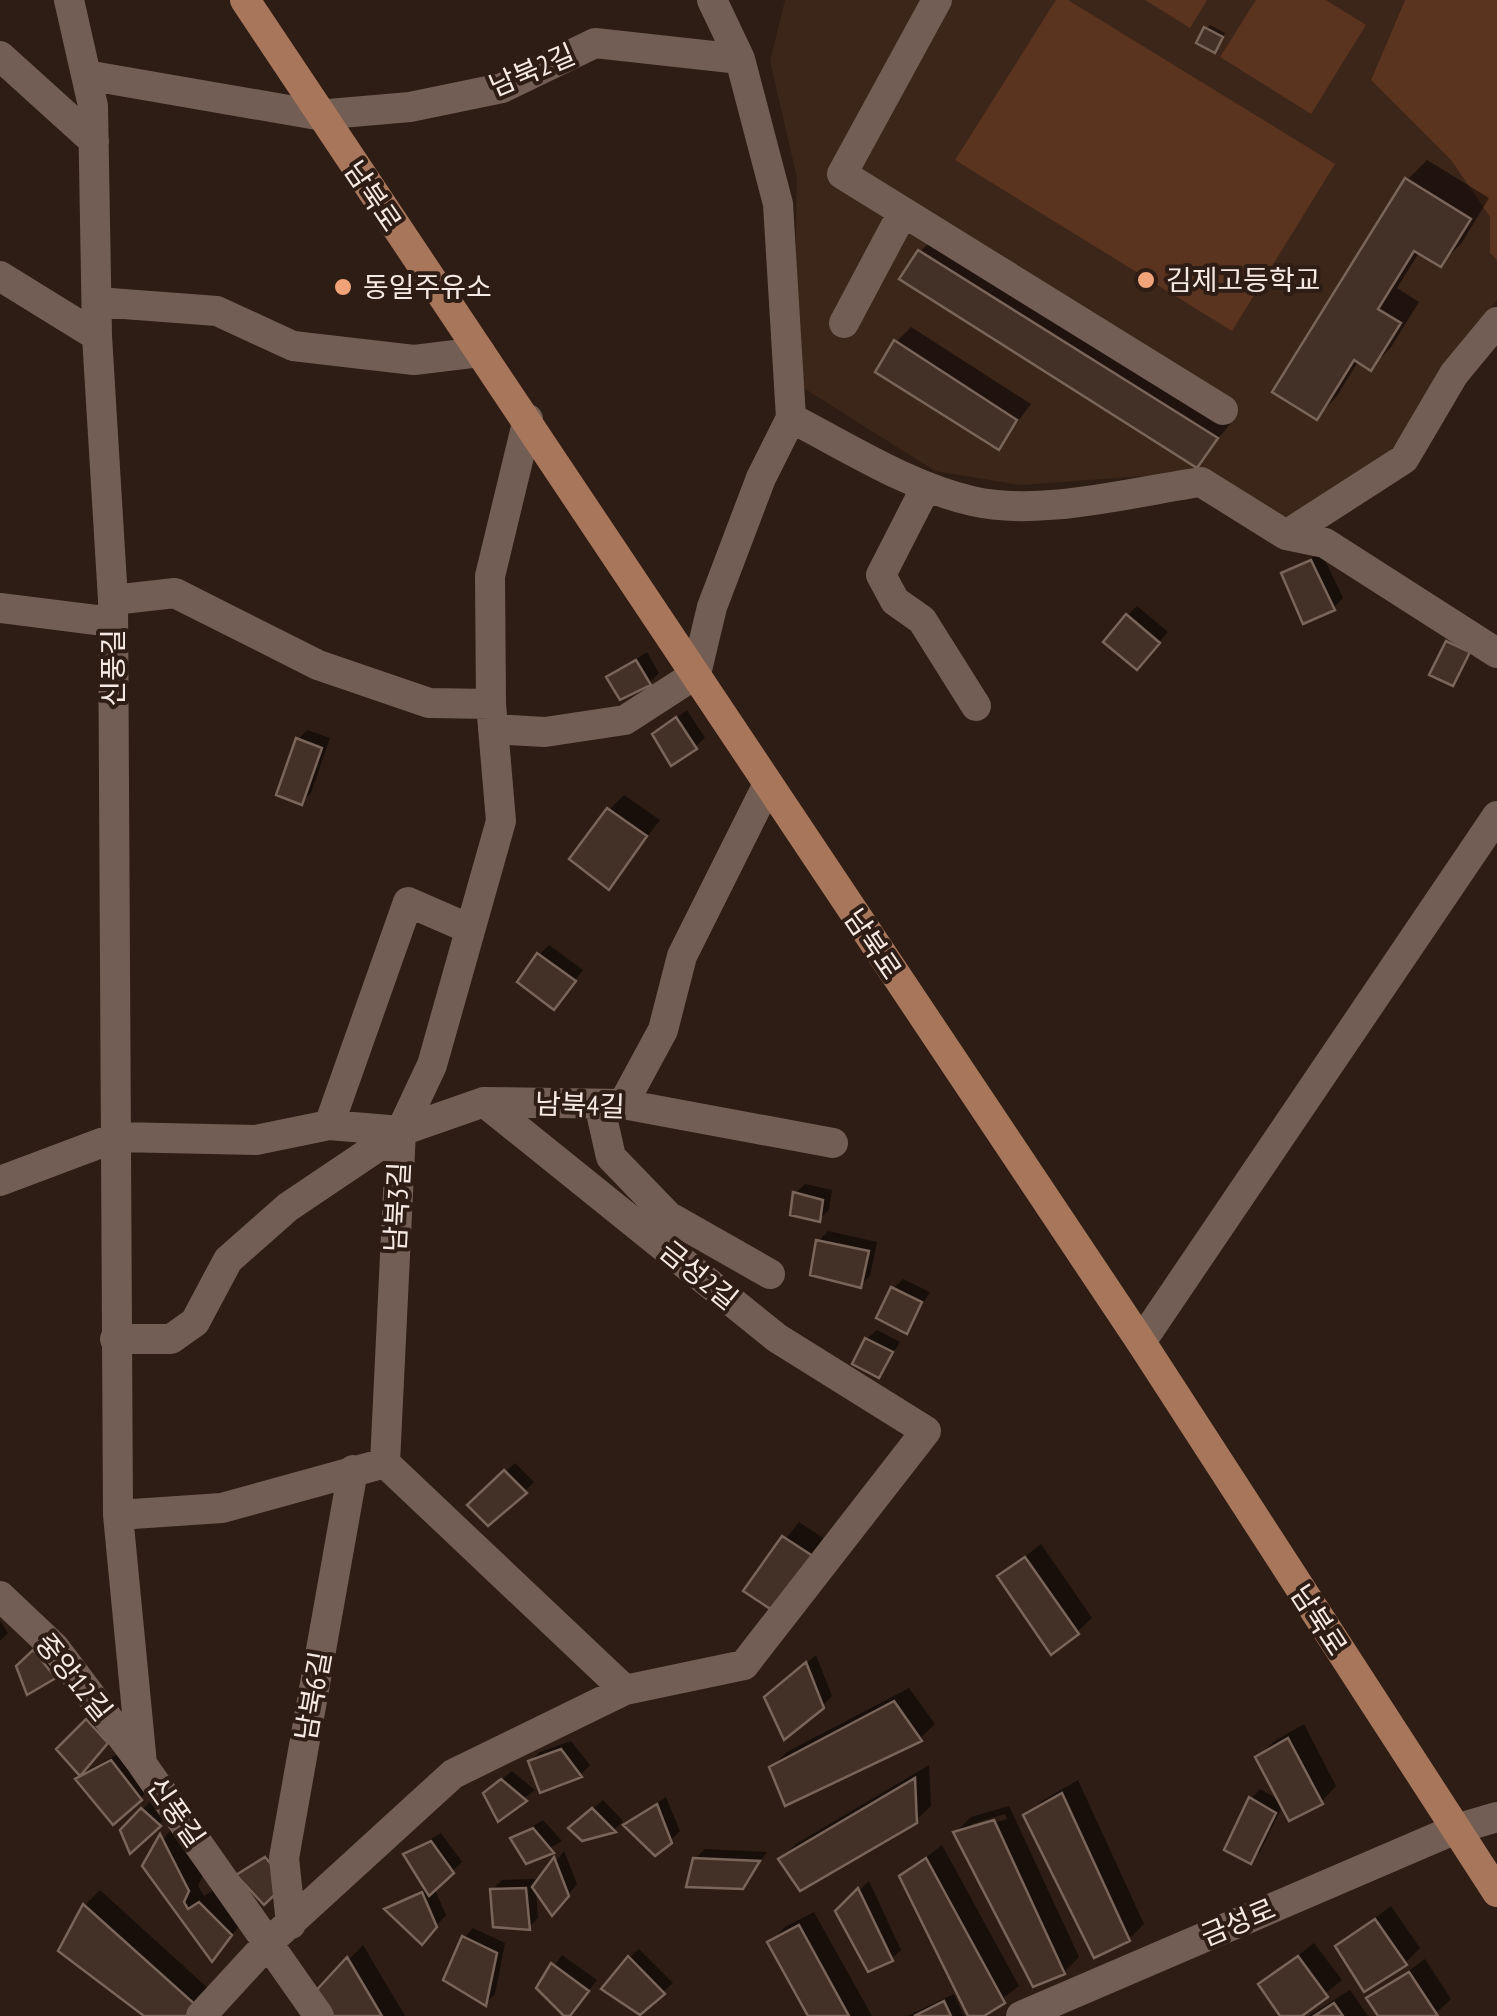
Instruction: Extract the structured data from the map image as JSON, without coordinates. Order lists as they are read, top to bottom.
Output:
{
  "streets": {
    "main road": ["남북로"],
    "street": [
      "남북2길",
      "신풍길",
      "남북4길",
      "남북3길",
      "금성2길",
      "중앙12길",
      "남북6길",
      "금성로"
    ]
  },
  "crossings": [
    ["남북2길", "남북로"],
    ["남북2길", "신풍길"],
    ["남북로", "남북3길"],
    ["남북로", "금성로"],
    ["신풍길", "남북4길"],
    ["신풍길", "중앙12길"],
    ["신풍길", "남북6길"],
    ["남북4길", "남북3길"],
    ["남북4길", "금성2길"]
  ],
  "places": ["김제고등학교", "동일주유소"]
}
